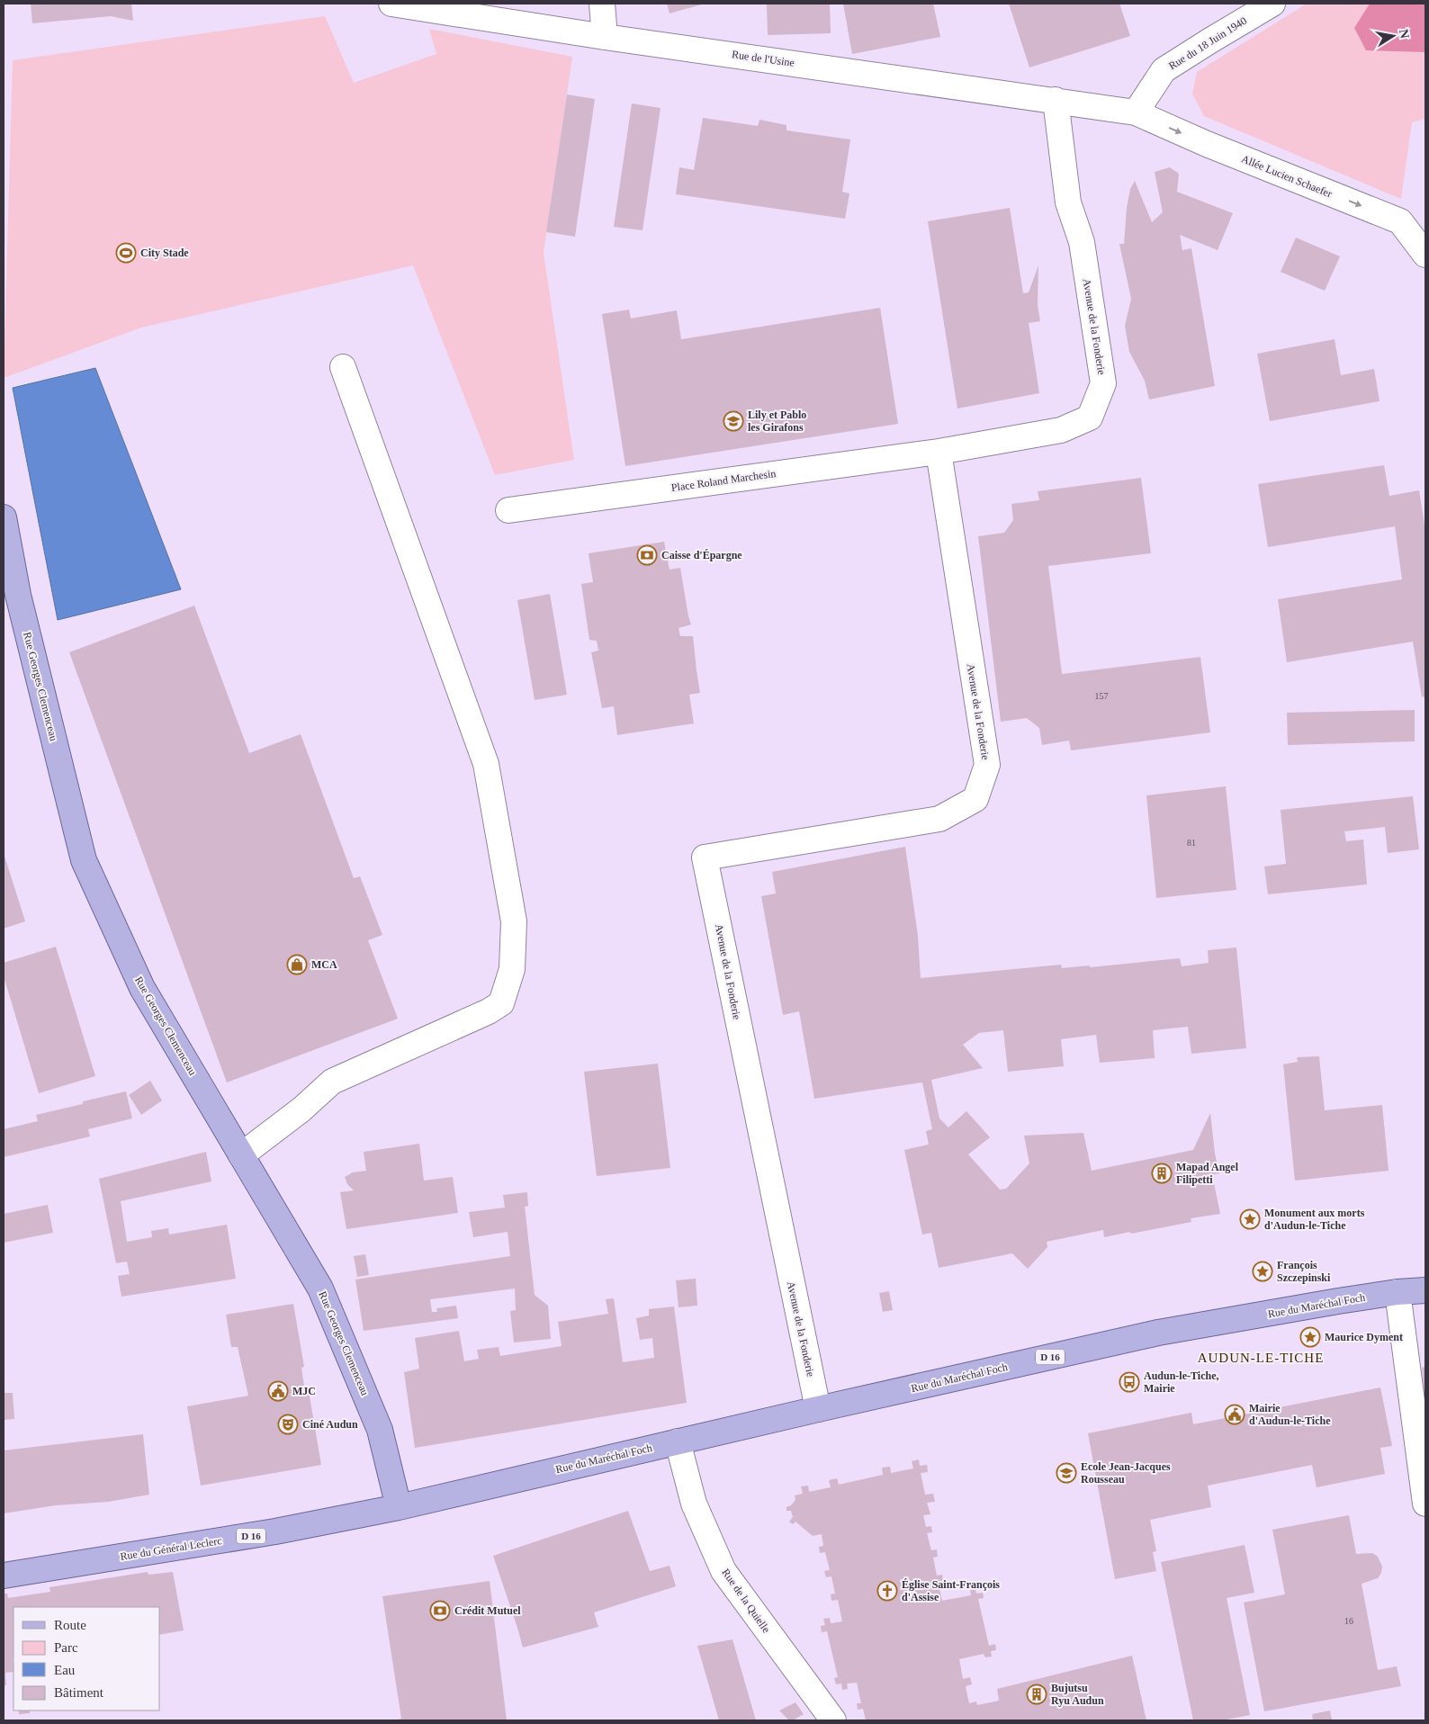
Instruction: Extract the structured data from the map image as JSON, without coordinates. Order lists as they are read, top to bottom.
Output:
{
  "streets": {
    "main road": [
      "Rue Georges Clemenceau",
      "Rue du Maréchal Foch",
      "D 16",
      "Rue du Général Leclerc"
    ],
    "street": [
      "Rue du 18 Juin 1940",
      "Rue de l'Usine",
      "Allée Lucien Schaefer",
      "Avenue de la Fonderie",
      "Place Roland Marchesin",
      "Rue de la Quielle"
    ]
  },
  "crossings": [
    ["Rue du 18 Juin 1940", "Rue de l'Usine"],
    ["Rue du 18 Juin 1940", "Allée Lucien Schaefer"],
    ["Rue de l'Usine", "Allée Lucien Schaefer"],
    ["Rue de l'Usine", "Avenue de la Fonderie"],
    ["Avenue de la Fonderie", "Place Roland Marchesin"],
    ["Avenue de la Fonderie", "Rue du Maréchal Foch"],
    ["Rue Georges Clemenceau", "Rue du Général Leclerc"],
    ["Rue du Maréchal Foch", "Rue du Général Leclerc"],
    ["Rue du Maréchal Foch", "Rue de la Quielle"]
  ],
  "one_way": ["Allée Lucien Schaefer"],
  "districts": ["AUDUN-LE-TICHE"],
  "places": {
    "sports": ["City Stade"],
    "school or university": ["Lily et Pablo les Girafons", "Ecole Jean-Jacques Rousseau"],
    "bank": ["Caisse d'Épargne", "Crédit Mutuel"],
    "shop": ["MCA"],
    "building": ["Mapad Angel Filipetti", "Bujutsu Ryu Audun"],
    "place": ["Monument aux morts d'Audun-le-Tiche", "François Szczepinski", "Maurice Dyment"],
    "bus stop": ["Audun-le-Tiche, Mairie"],
    "public building": ["MJC", "Mairie d'Audun-le-Tiche"],
    "theatre": ["Ciné Audun"],
    "church": ["Église Saint-François d'Assise"]
  },
  "house_numbers": ["157", "81", "16"],
  "legend": [
    "Route",
    "Parc",
    "Eau",
    "Bâtiment"
  ],
  "north": "right"
}
